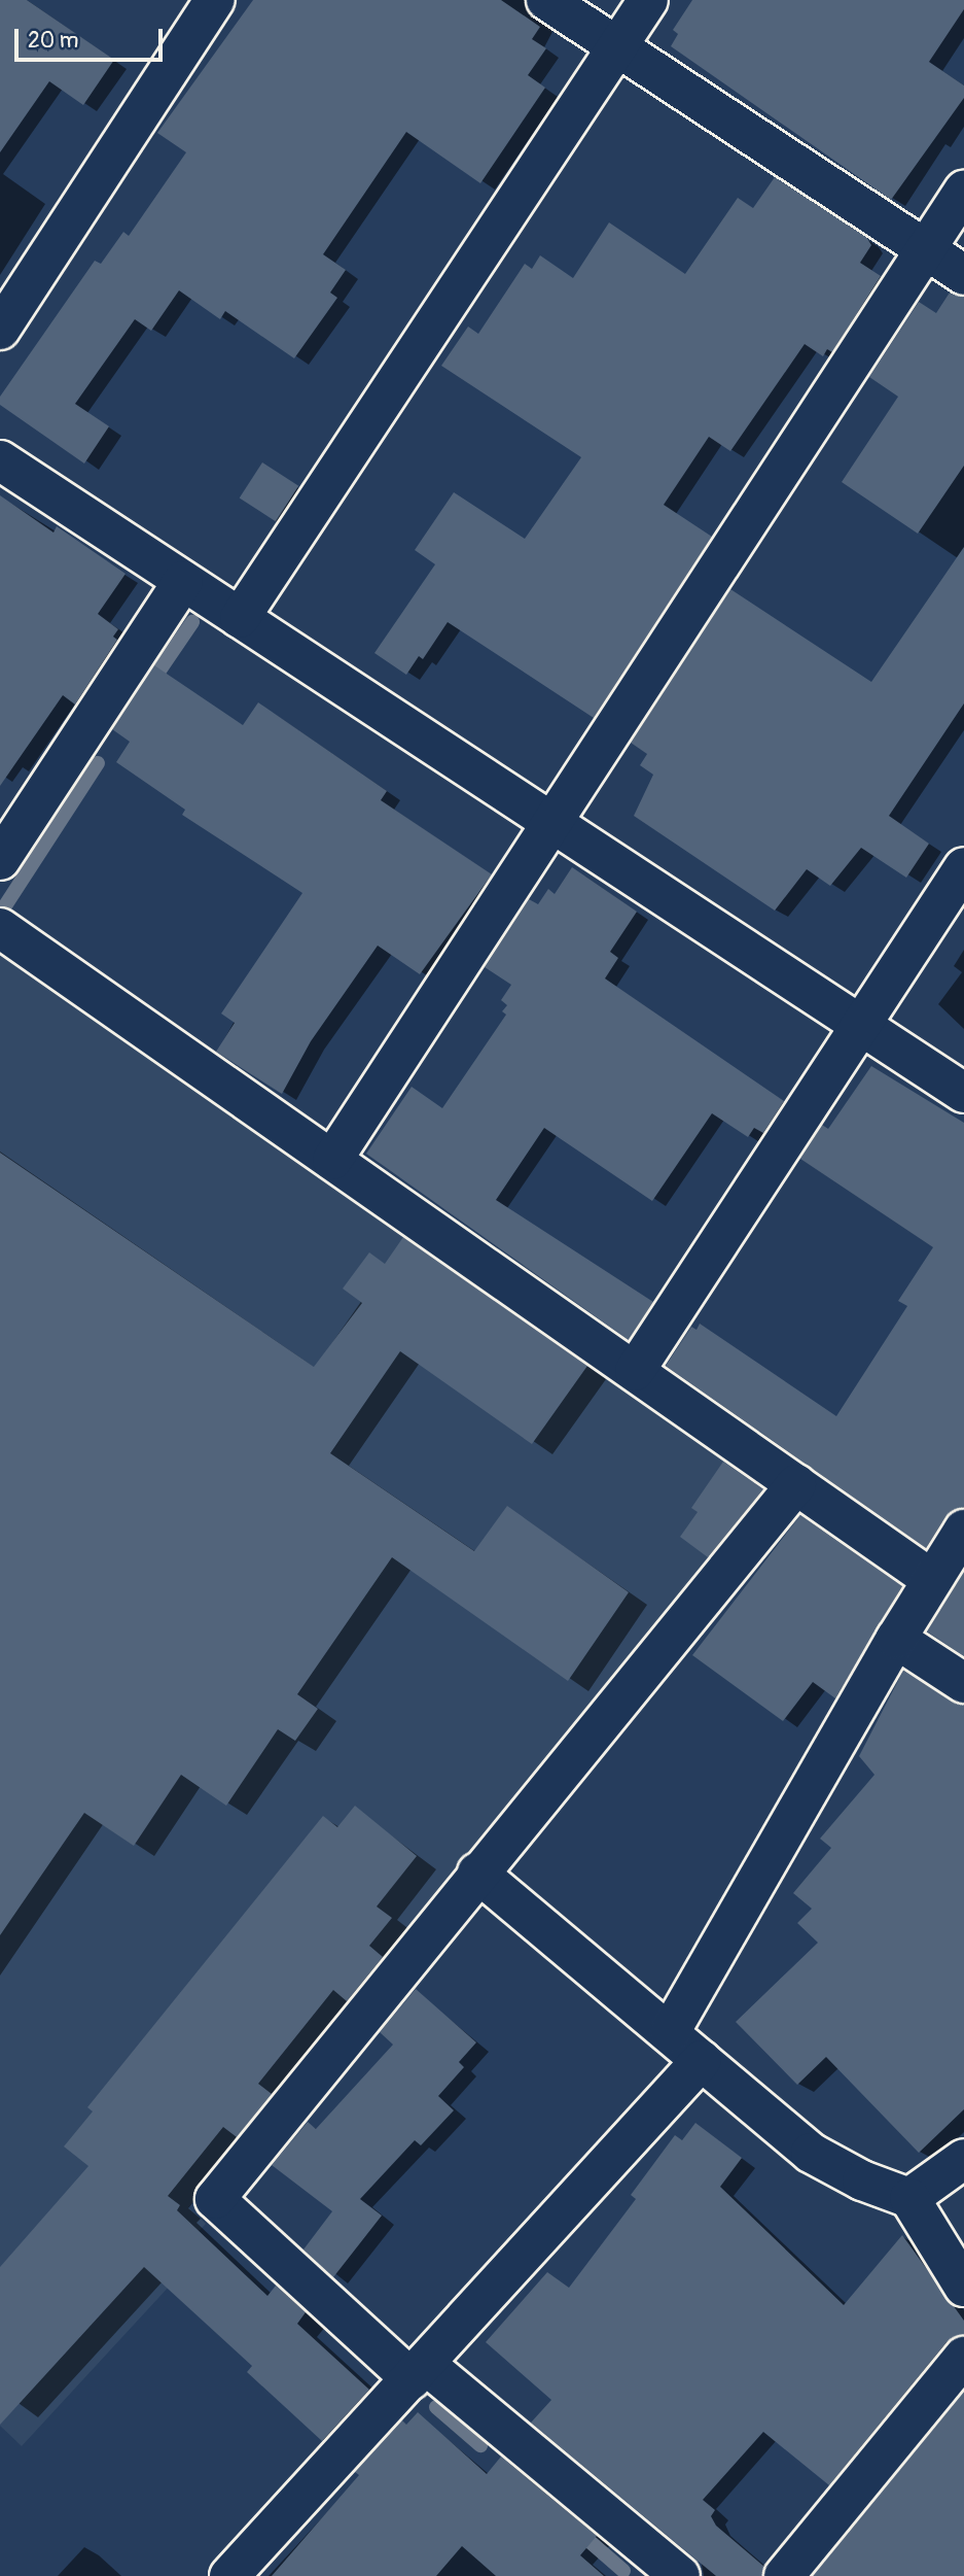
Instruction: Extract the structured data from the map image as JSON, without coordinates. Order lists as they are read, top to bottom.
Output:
{
  "scale_bar": "20 m"
}
